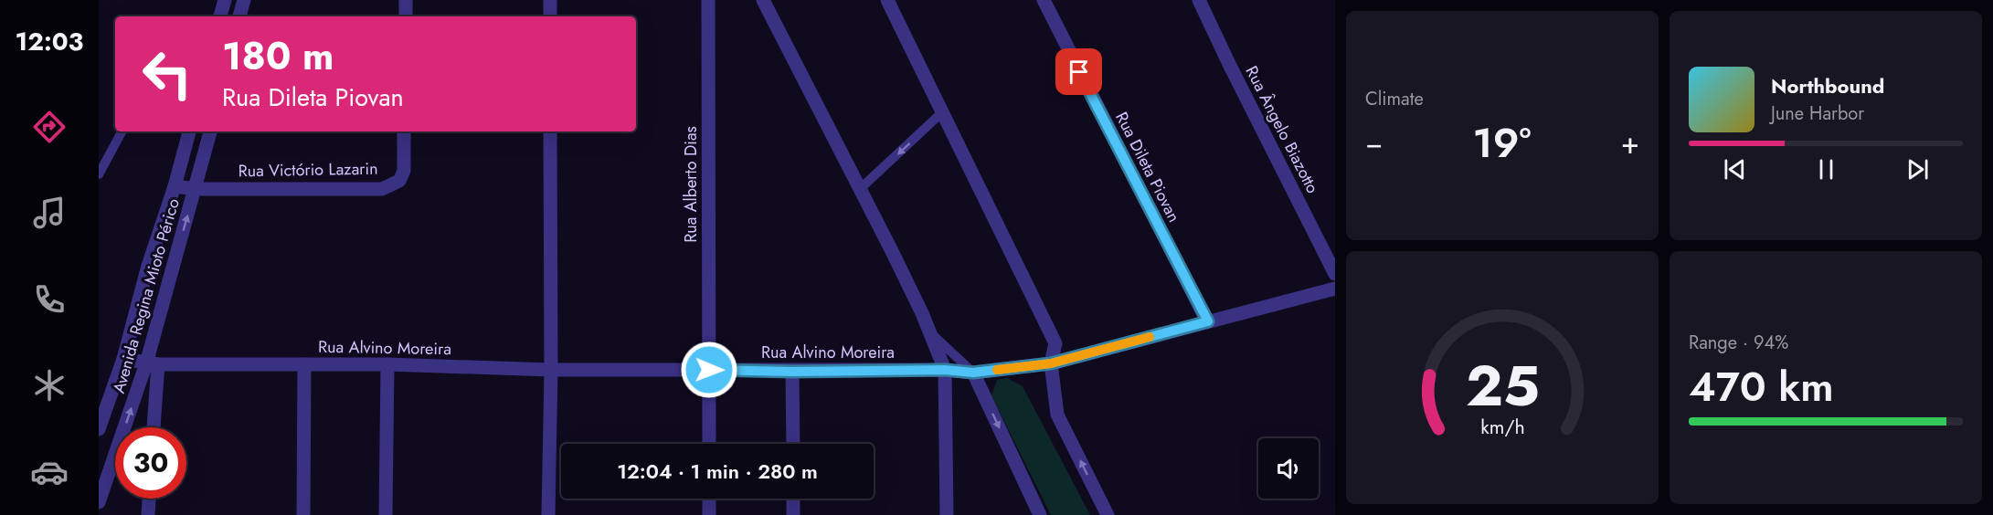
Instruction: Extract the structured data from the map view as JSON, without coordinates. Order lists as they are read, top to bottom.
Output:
{
  "streets": {
    "street": [
      "Rua Ângelo Biazotto",
      "Rua Dileta Piovan",
      "Rua Victório Lazarin",
      "Rua Alberto Dias",
      "Avenida Regina Mioto Périco",
      "Rua Alvino Moreira"
    ]
  },
  "crossings": [
    ["Rua Dileta Piovan", "Rua Alvino Moreira"],
    ["Rua Victório Lazarin", "Avenida Regina Mioto Périco"],
    ["Rua Alberto Dias", "Rua Alvino Moreira"],
    ["Avenida Regina Mioto Périco", "Rua Alvino Moreira"]
  ],
  "page": {
    "tabs": "12:03",
    "tile": [
      "Climate",
      ["Range · 94%", "470 km"]
    ],
    "turn": ["180 m", "Rua Dileta Piovan"],
    "song": ["Northbound", "June Harbor"],
    "heat": ["−", "19°", "+"],
    "limit": "30",
    "trip": "12:04 · 1 min · 280 m",
    "gauge": ["25", "km/h"]
  }
}
